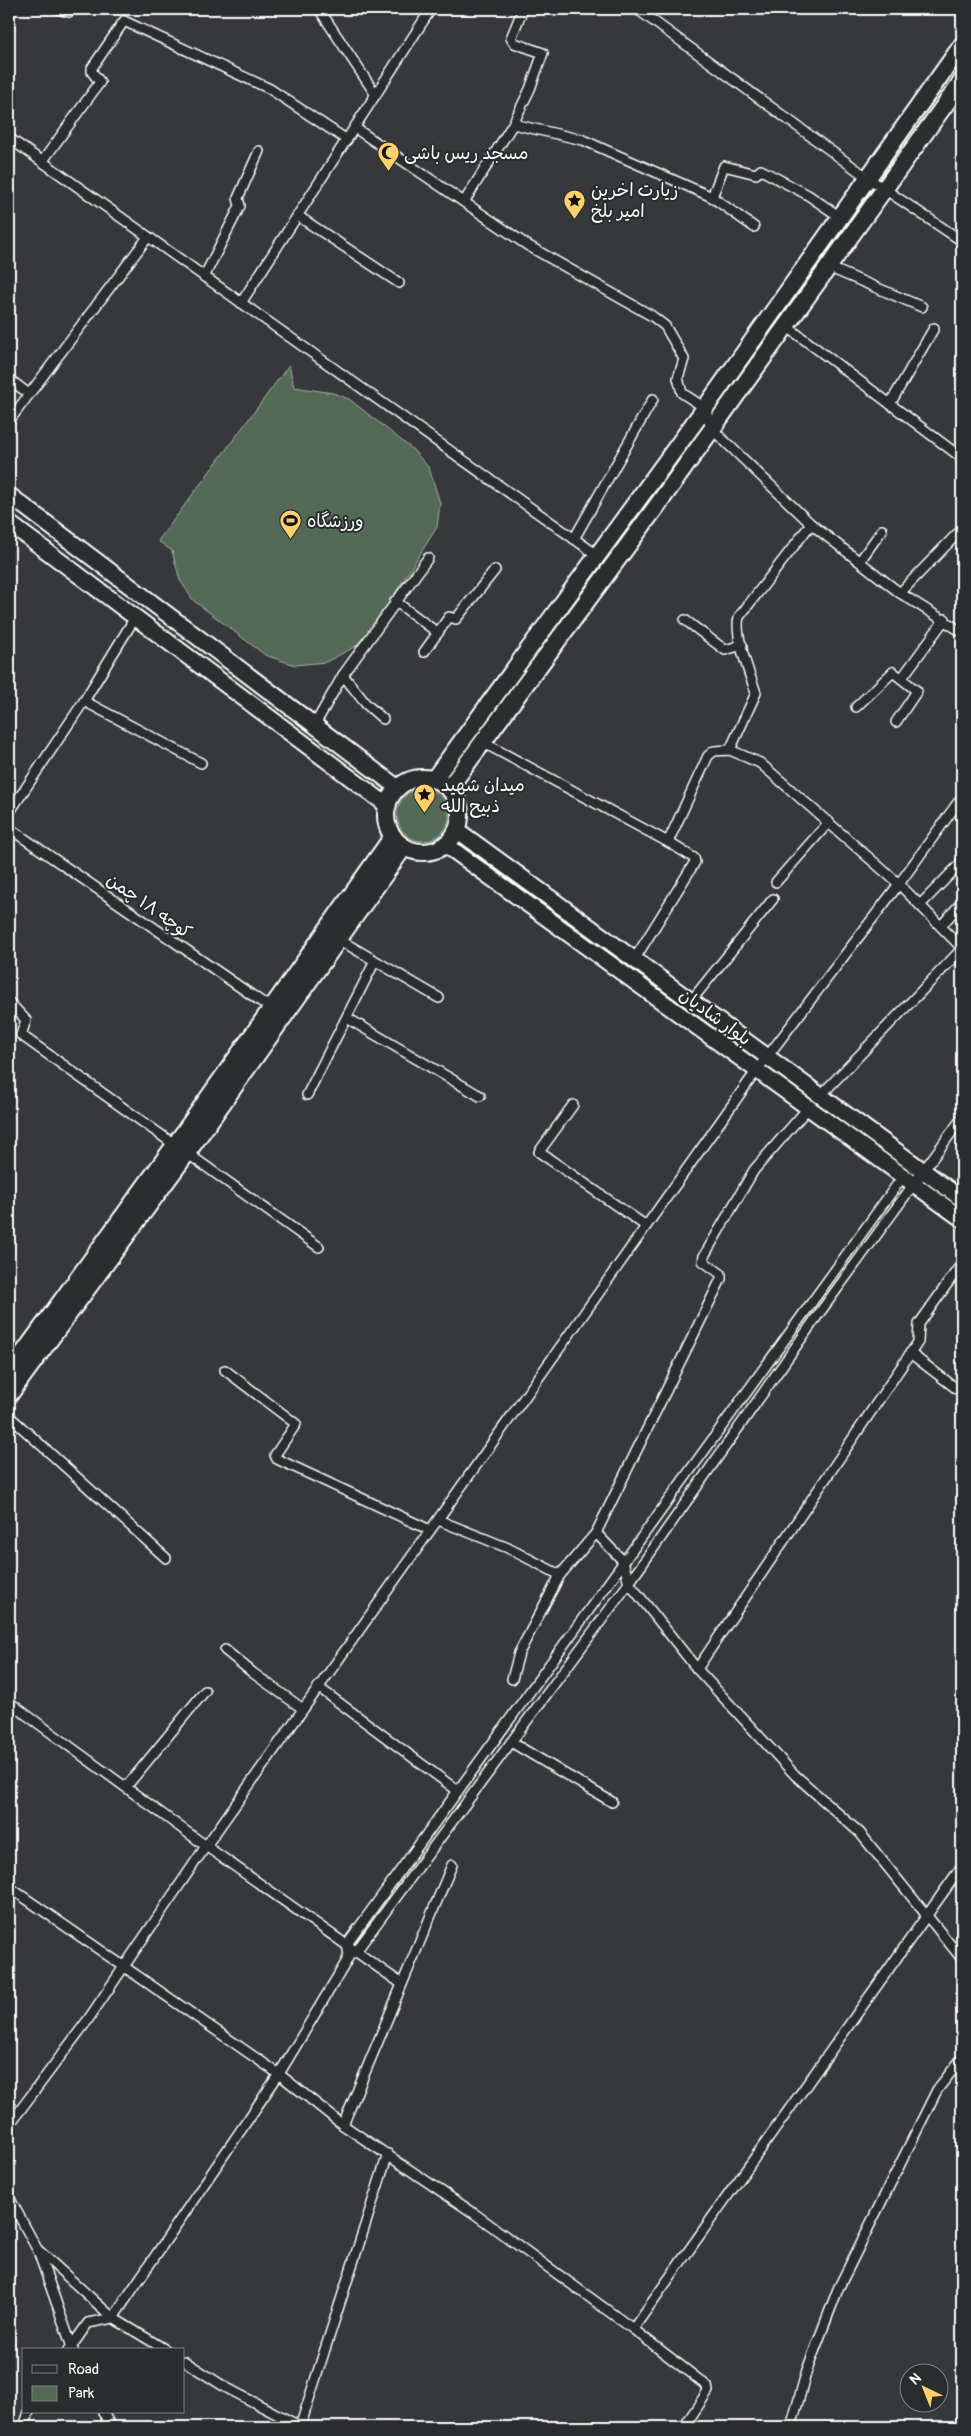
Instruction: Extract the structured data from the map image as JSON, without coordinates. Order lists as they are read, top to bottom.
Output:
{
  "streets": {
    "main road": ["بلوار شادیان"],
    "street": ["كوچه ١٨ چمن"]
  },
  "places": {
    "mosque": ["مسجد ریس باشی"],
    "place": ["زیارت اخرین امیر بلخ", "میدان شهید ذبیح الله"],
    "sports": ["ورزشگاه"]
  },
  "legend": ["Road", "Park"],
  "north": "top left"
}
